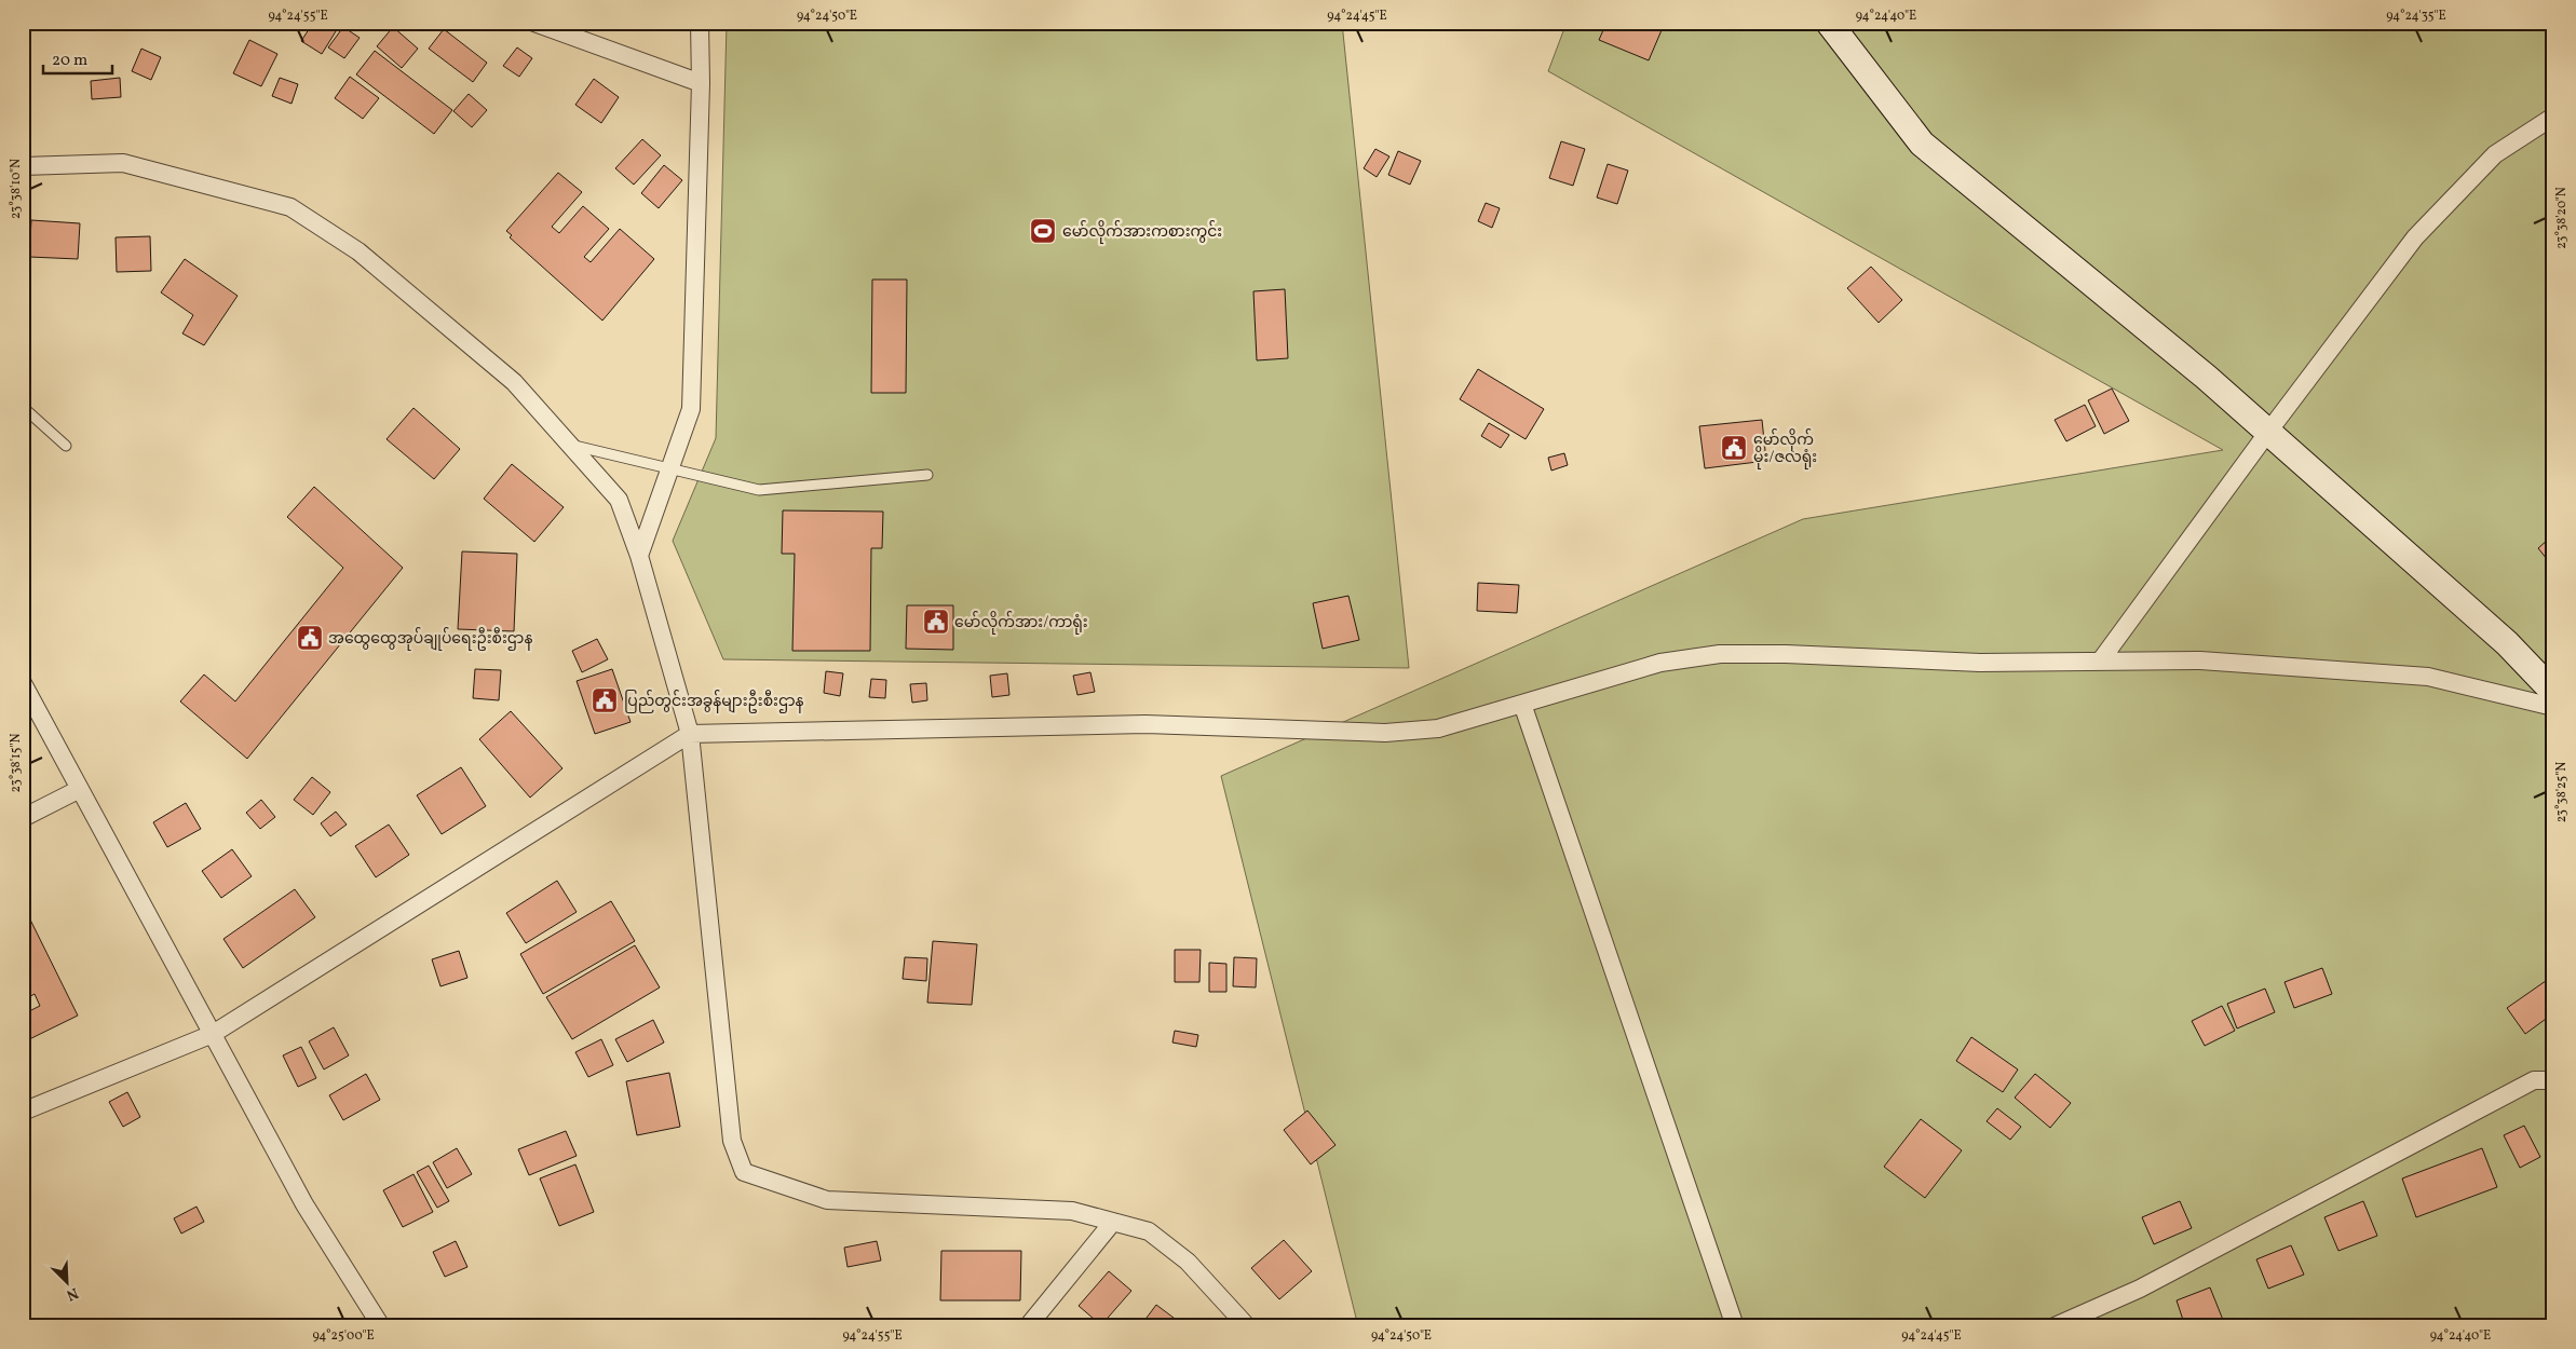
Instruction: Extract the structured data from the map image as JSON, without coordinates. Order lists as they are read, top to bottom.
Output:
{
  "places": {
    "sports": ["မော်လိုက်အားကစားကွင်း"],
    "public building": [
      "မော်လိုက် မိုး/ဇလရုံး",
      "မော်လိုက်အား/ကာရုံး",
      "အထွေထွေအုပ်ချုပ်ရေးဦးစီးဌာန",
      "ပြည်တွင်းအခွန်များဦးစီးဌာန"
    ]
  },
  "scale_bar": "20 m",
  "north": "bottom right",
  "coordinates": [
    "94°24'55\"E",
    "94°24'50\"E",
    "94°24'45\"E",
    "94°24'40\"E",
    "94°24'35\"E",
    "23°38'10\"N",
    "23°38'20\"N",
    "23°38'15\"N",
    "23°38'25\"N",
    "94°25'00\"E"
  ]
}
